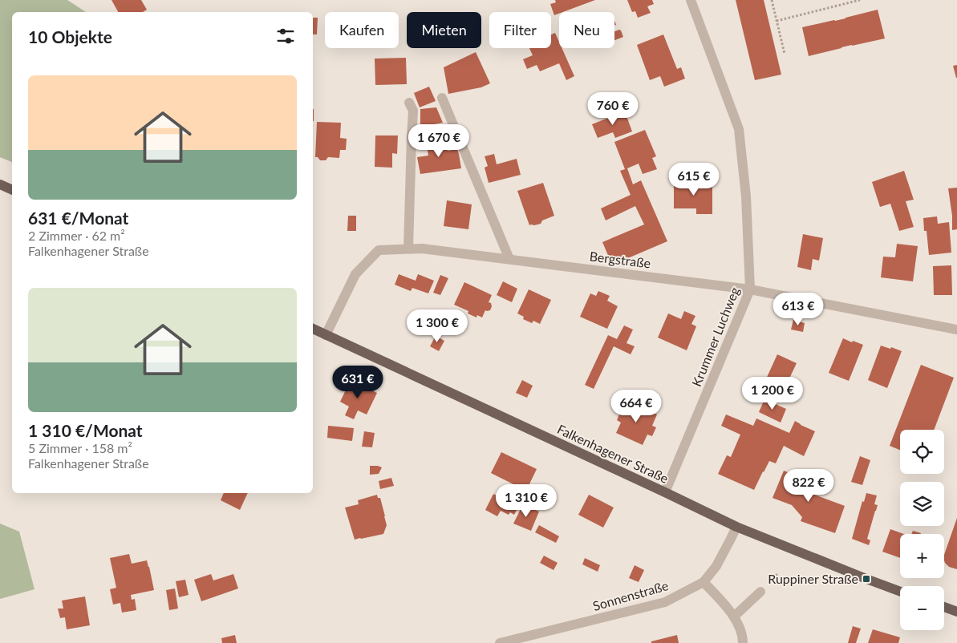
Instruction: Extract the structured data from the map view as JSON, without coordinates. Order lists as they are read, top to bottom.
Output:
{
  "streets": {
    "main road": ["Falkenhagener Straße"],
    "street": ["Bergstraße", "Krummer Luchweg", "Sonnenstraße"]
  },
  "crossings": [
    ["Bergstraße", "Krummer Luchweg"],
    ["Bergstraße", "Falkenhagener Straße"],
    ["Krummer Luchweg", "Falkenhagener Straße"],
    ["Falkenhagener Straße", "Sonnenstraße"]
  ],
  "places": {
    "transit": ["Ruppiner Straße"]
  },
  "page": {
    "chip": [
      "Kaufen",
      "Mieten",
      "Filter",
      "Neu"
    ],
    "heading": "10 Objekte",
    "list": [
      {
        "name": "631 €/Monat",
        "note": "2 Zimmer · 62 m² · Falkenhagener Straße"
      },
      {
        "name": "1 310 €/Monat",
        "note": "5 Zimmer · 158 m² · Falkenhagener Straße"
      }
    ],
    "price": [
      "760 €",
      "1 670 €",
      "615 €",
      "613 €",
      "1 300 €",
      "631 €",
      "1 200 €",
      "664 €",
      "822 €",
      "1 310 €"
    ],
    "map_buttons": ["+", "−"]
  }
}
